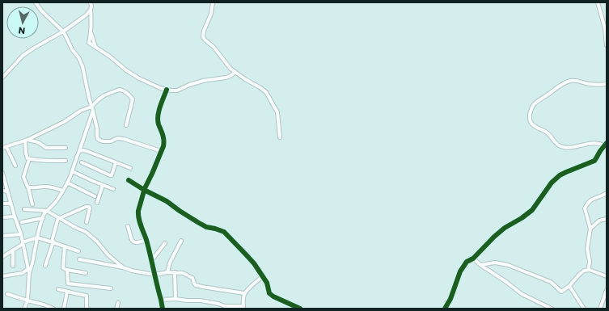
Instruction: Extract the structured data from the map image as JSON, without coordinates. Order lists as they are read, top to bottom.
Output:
{
  "north": "bottom"
}
